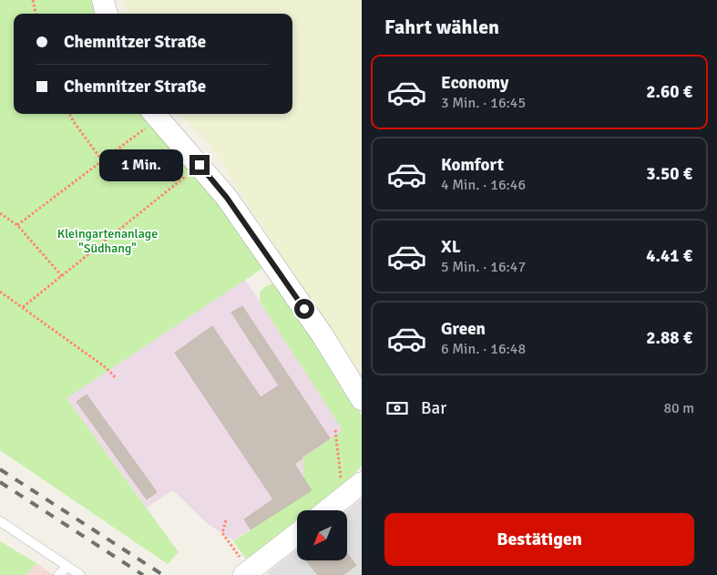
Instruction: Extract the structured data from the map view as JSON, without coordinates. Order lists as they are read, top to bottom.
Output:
{
  "parks": ["Kleingartenanlage \"Südhang\""],
  "north": "bottom left",
  "page": {
    "heading": "Fahrt wählen",
    "banner": ["Chemnitzer Straße", "Chemnitzer Straße"],
    "list": [
      {
        "name": "Economy",
        "note": "3 Min. · 16:45",
        "value": "2.60 €"
      },
      {
        "name": "Komfort",
        "note": "4 Min. · 16:46",
        "value": "3.50 €"
      },
      {
        "name": "XL",
        "note": "5 Min. · 16:47",
        "value": "4.41 €"
      },
      {
        "name": "Green",
        "note": "6 Min. · 16:48",
        "value": "2.88 €"
      }
    ],
    "bubble": "1 Min.",
    "pay": ["Bar", "80 m"],
    "buttons": "Bestätigen"
  }
}
